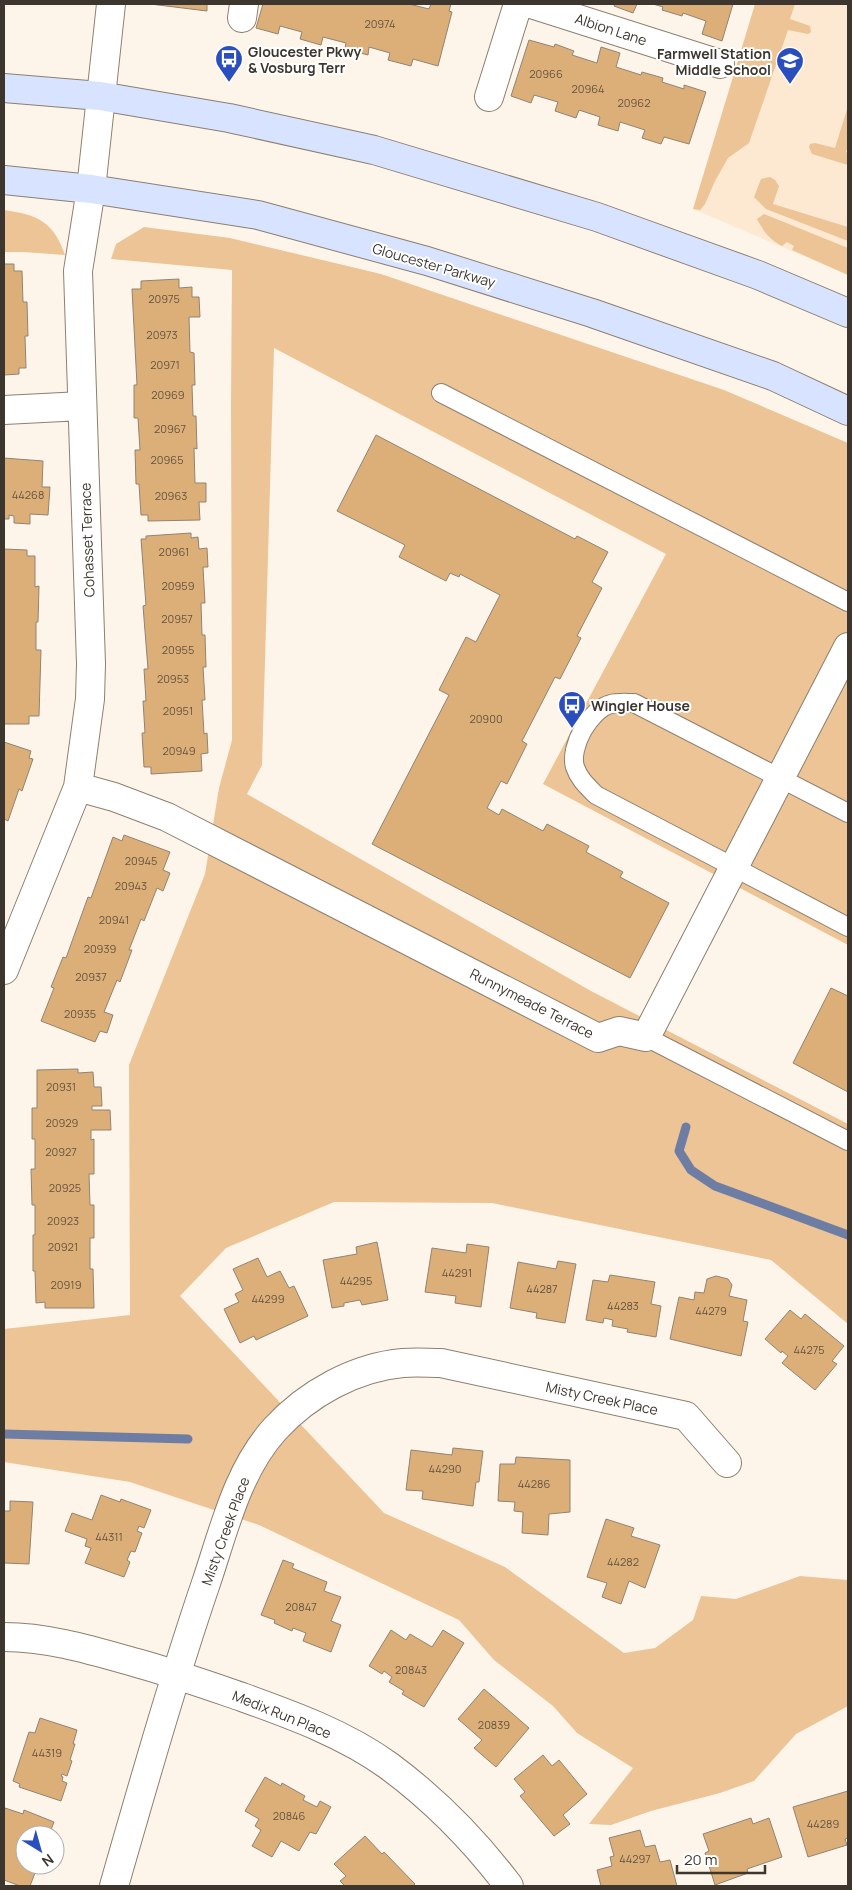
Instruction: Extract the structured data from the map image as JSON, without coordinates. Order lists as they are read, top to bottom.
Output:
{
  "streets": {
    "main road": ["Gloucester Parkway"],
    "street": [
      "Albion Lane",
      "Cohasset Terrace",
      "Runnymeade Terrace",
      "Misty Creek Place",
      "Medix Run Place"
    ]
  },
  "crossings": [
    ["Gloucester Parkway", "Cohasset Terrace"],
    ["Cohasset Terrace", "Runnymeade Terrace"],
    ["Misty Creek Place", "Medix Run Place"]
  ],
  "places": {
    "bus stop": ["Gloucester Pkwy & Vosburg Terr", "Wingler House"],
    "school or university": ["Farmwell Station Middle School"]
  },
  "house_numbers": [
    "20974",
    "20966",
    "20964",
    "20962",
    "20975",
    "20973",
    "20971",
    "20969",
    "20967",
    "20965",
    "44268",
    "20963",
    "20961",
    "20959",
    "20957",
    "20955",
    "20953",
    "20951",
    "20900",
    "20949",
    "20945",
    "20943",
    "20941",
    "20939",
    "20937",
    "20935",
    "20931",
    "20929",
    "20927",
    "20925",
    "20923",
    "20921",
    "44291",
    "44295",
    "20919",
    "44287",
    "44299",
    "44283",
    "44279",
    "44275",
    "44290",
    "44286",
    "44311",
    "44282",
    "20847",
    "20843",
    "20839",
    "44319",
    "20846",
    "44289",
    "44297"
  ],
  "scale_bar": "20 m",
  "north": "bottom right"
}
